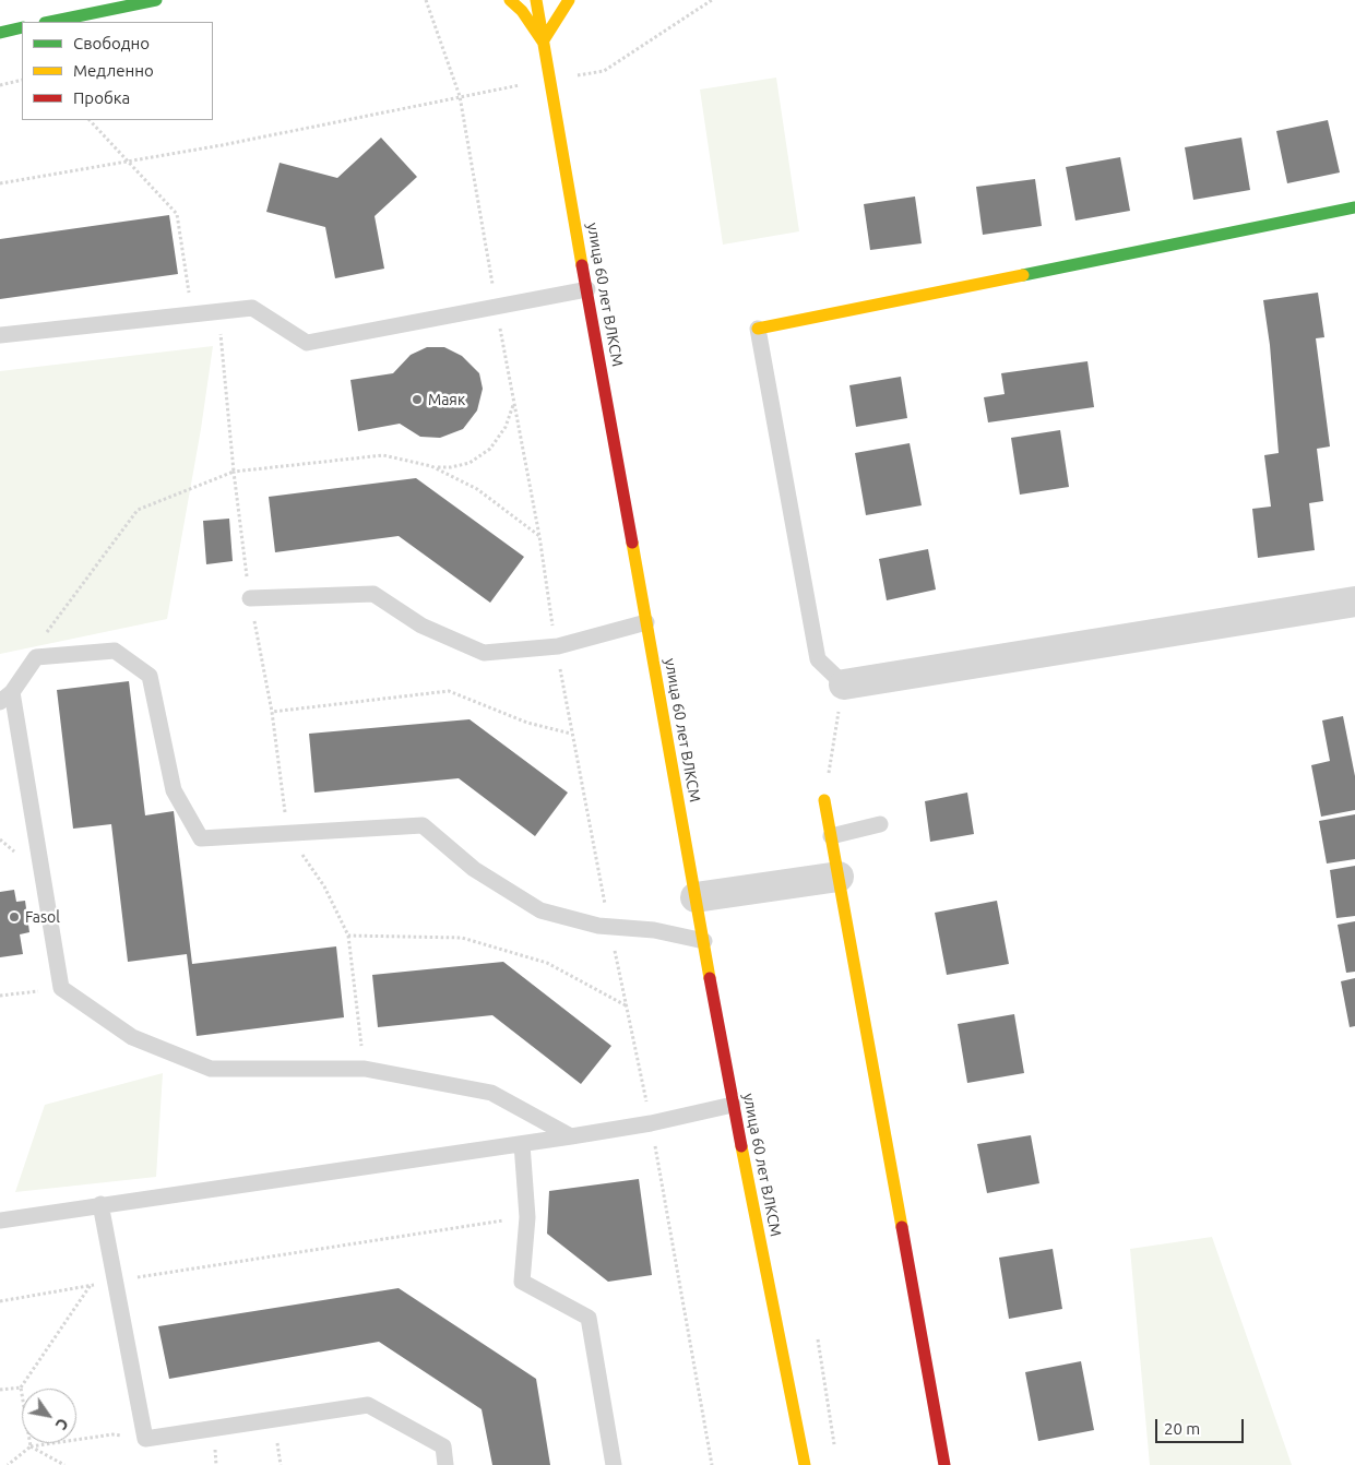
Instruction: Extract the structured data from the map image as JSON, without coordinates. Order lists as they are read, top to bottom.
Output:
{
  "streets": {
    "street": ["улица 60 лет ВЛКСМ"]
  },
  "places": ["Маяк", "Fasol"],
  "legend": ["Свободно", "Медленно", "Пробка"],
  "scale_bar": "20 m",
  "north": "bottom right"
}
